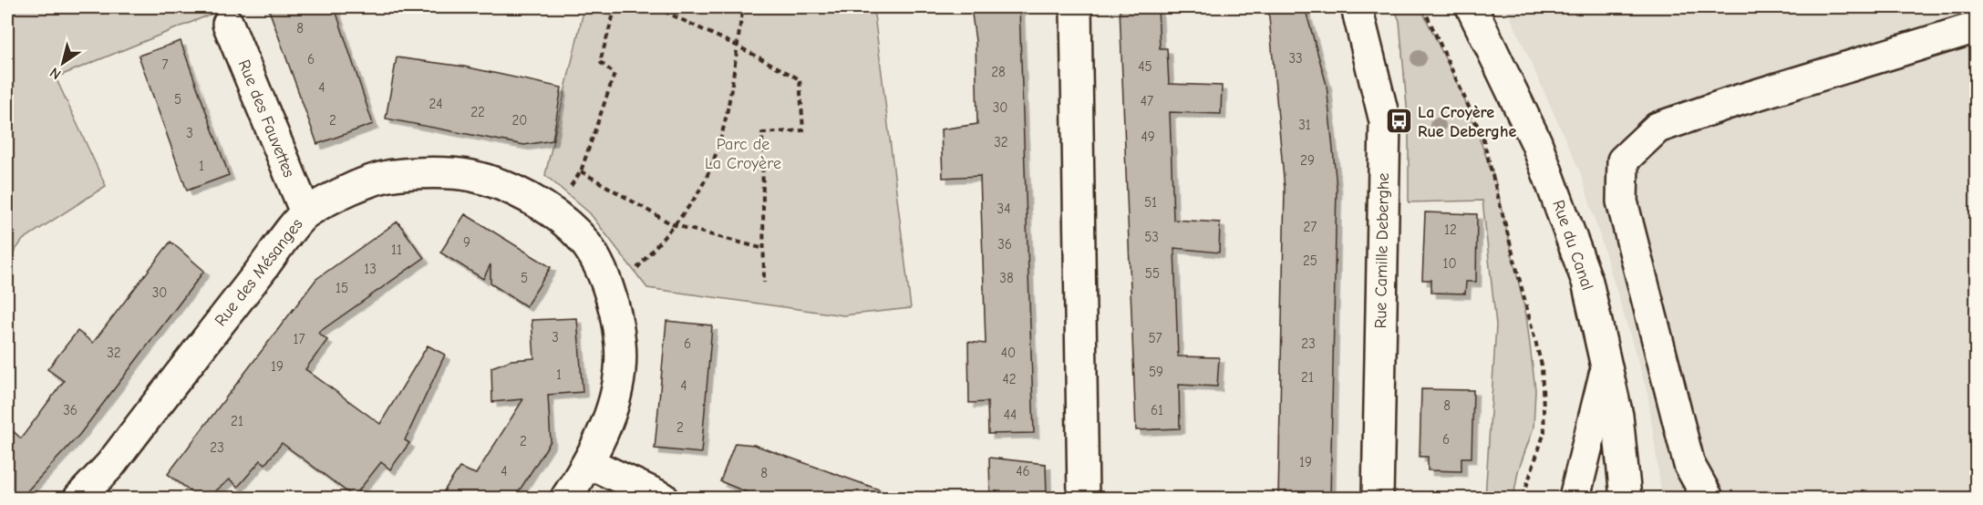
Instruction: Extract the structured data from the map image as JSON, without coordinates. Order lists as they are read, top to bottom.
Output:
{
  "streets": {
    "street": [
      "Rue des Fauvettes",
      "Rue du Canal",
      "Rue Camille Deberghe",
      "Rue des Mésanges"
    ]
  },
  "crossings": [
    ["Rue des Fauvettes", "Rue des Mésanges"]
  ],
  "parks": ["Parc de La Croyère"],
  "places": {
    "bus stop": ["La Croyère Rue Deberghe"]
  },
  "house_numbers": [
    "8",
    "33",
    "6",
    "7",
    "45",
    "28",
    "4",
    "5",
    "47",
    "24",
    "30",
    "22",
    "2",
    "20",
    "31",
    "3",
    "49",
    "32",
    "29",
    "1",
    "51",
    "34",
    "27",
    "12",
    "53",
    "9",
    "36",
    "11",
    "25",
    "10",
    "13",
    "55",
    "5",
    "38",
    "15",
    "30",
    "3",
    "57",
    "17",
    "6",
    "23",
    "32",
    "40",
    "19",
    "59",
    "1",
    "21",
    "42",
    "4",
    "8",
    "36",
    "61",
    "44",
    "21",
    "2",
    "6",
    "2",
    "23",
    "19",
    "4",
    "46",
    "8"
  ],
  "north": "bottom left"
}
